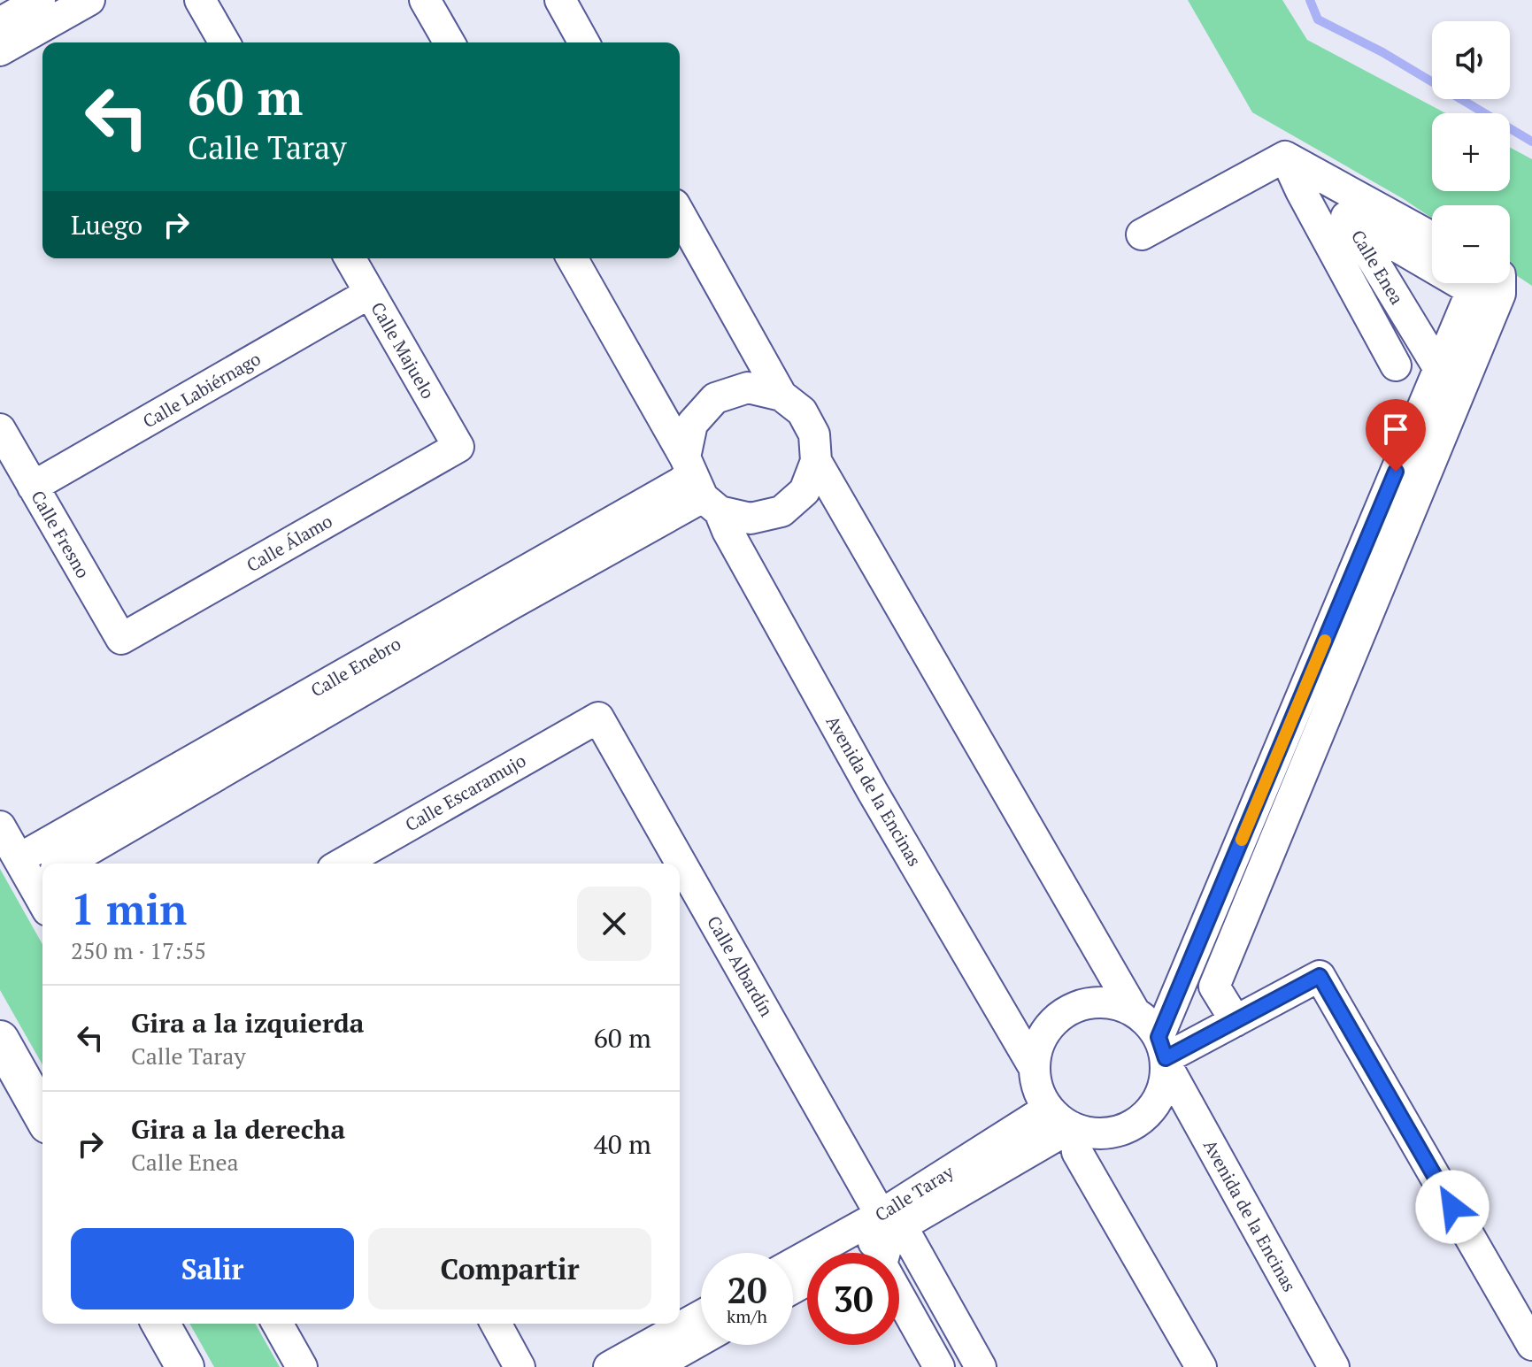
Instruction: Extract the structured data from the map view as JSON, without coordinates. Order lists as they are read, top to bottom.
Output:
{
  "streets": {
    "street": [
      "Calle Enea",
      "Calle Majuelo",
      "Calle Labiérnago",
      "Calle Fresno",
      "Calle Álamo",
      "Calle Enebro",
      "Avenida de la Encinas",
      "Calle Escaramujo",
      "Calle Albardín",
      "Calle Taray"
    ]
  },
  "crossings": [
    ["Calle Enea", "Avenida de la Encinas"],
    ["Calle Enea", "Calle Taray"],
    ["Calle Majuelo", "Calle Labiérnago"],
    ["Calle Majuelo", "Calle Álamo"],
    ["Calle Labiérnago", "Calle Fresno"],
    ["Calle Fresno", "Calle Álamo"],
    ["Calle Enebro", "Avenida de la Encinas"],
    ["Avenida de la Encinas", "Calle Taray"],
    ["Calle Escaramujo", "Calle Albardín"],
    ["Calle Albardín", "Calle Taray"]
  ],
  "page": {
    "map_buttons": ["+", "−"],
    "turn": ["60 m", "Calle Taray"],
    "then": "Luego",
    "heading": ["1 min", "250 m · 17:55"],
    "list": [
      {
        "name": "Gira a la izquierda",
        "note": "Calle Taray",
        "value": "60 m"
      },
      {
        "name": "Gira a la derecha",
        "note": "Calle Enea",
        "value": "40 m"
      }
    ],
    "buttons": ["Salir", "Compartir"],
    "speed": "20 km/h",
    "limit": "30"
  }
}
